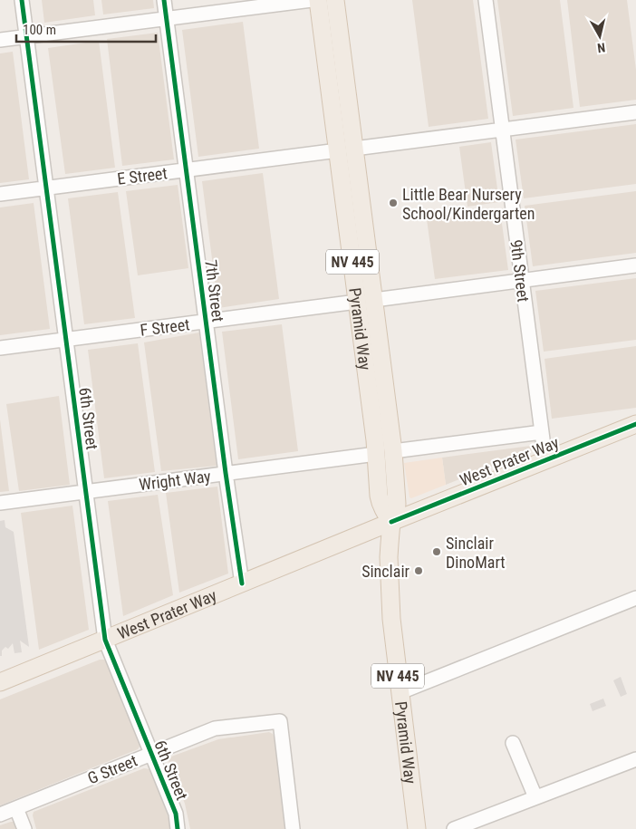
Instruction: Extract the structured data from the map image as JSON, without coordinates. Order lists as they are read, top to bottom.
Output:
{
  "streets": {
    "main road": ["NV 445", "Pyramid Way", "West Prater Way"],
    "street": [
      "E Street",
      "9th Street",
      "7th Street",
      "F Street",
      "6th Street",
      "Wright Way",
      "G Street"
    ]
  },
  "crossings": [
    ["E Street", "7th Street"],
    ["E Street", "Pyramid Way"],
    ["E Street", "6th Street"],
    ["9th Street", "F Street"],
    ["9th Street", "West Prater Way"],
    ["9th Street", "Wright Way"],
    ["7th Street", "F Street"],
    ["7th Street", "West Prater Way"],
    ["7th Street", "Wright Way"],
    ["F Street", "Pyramid Way"],
    ["F Street", "6th Street"],
    ["Pyramid Way", "West Prater Way"],
    ["Pyramid Way", "Wright Way"],
    ["6th Street", "West Prater Way"],
    ["6th Street", "Wright Way"],
    ["6th Street", "G Street"]
  ],
  "places": ["Little Bear Nursery School/Kindergarten", "Sinclair DinoMart", "Sinclair"],
  "scale_bar": "100 m",
  "north": "bottom"
}
